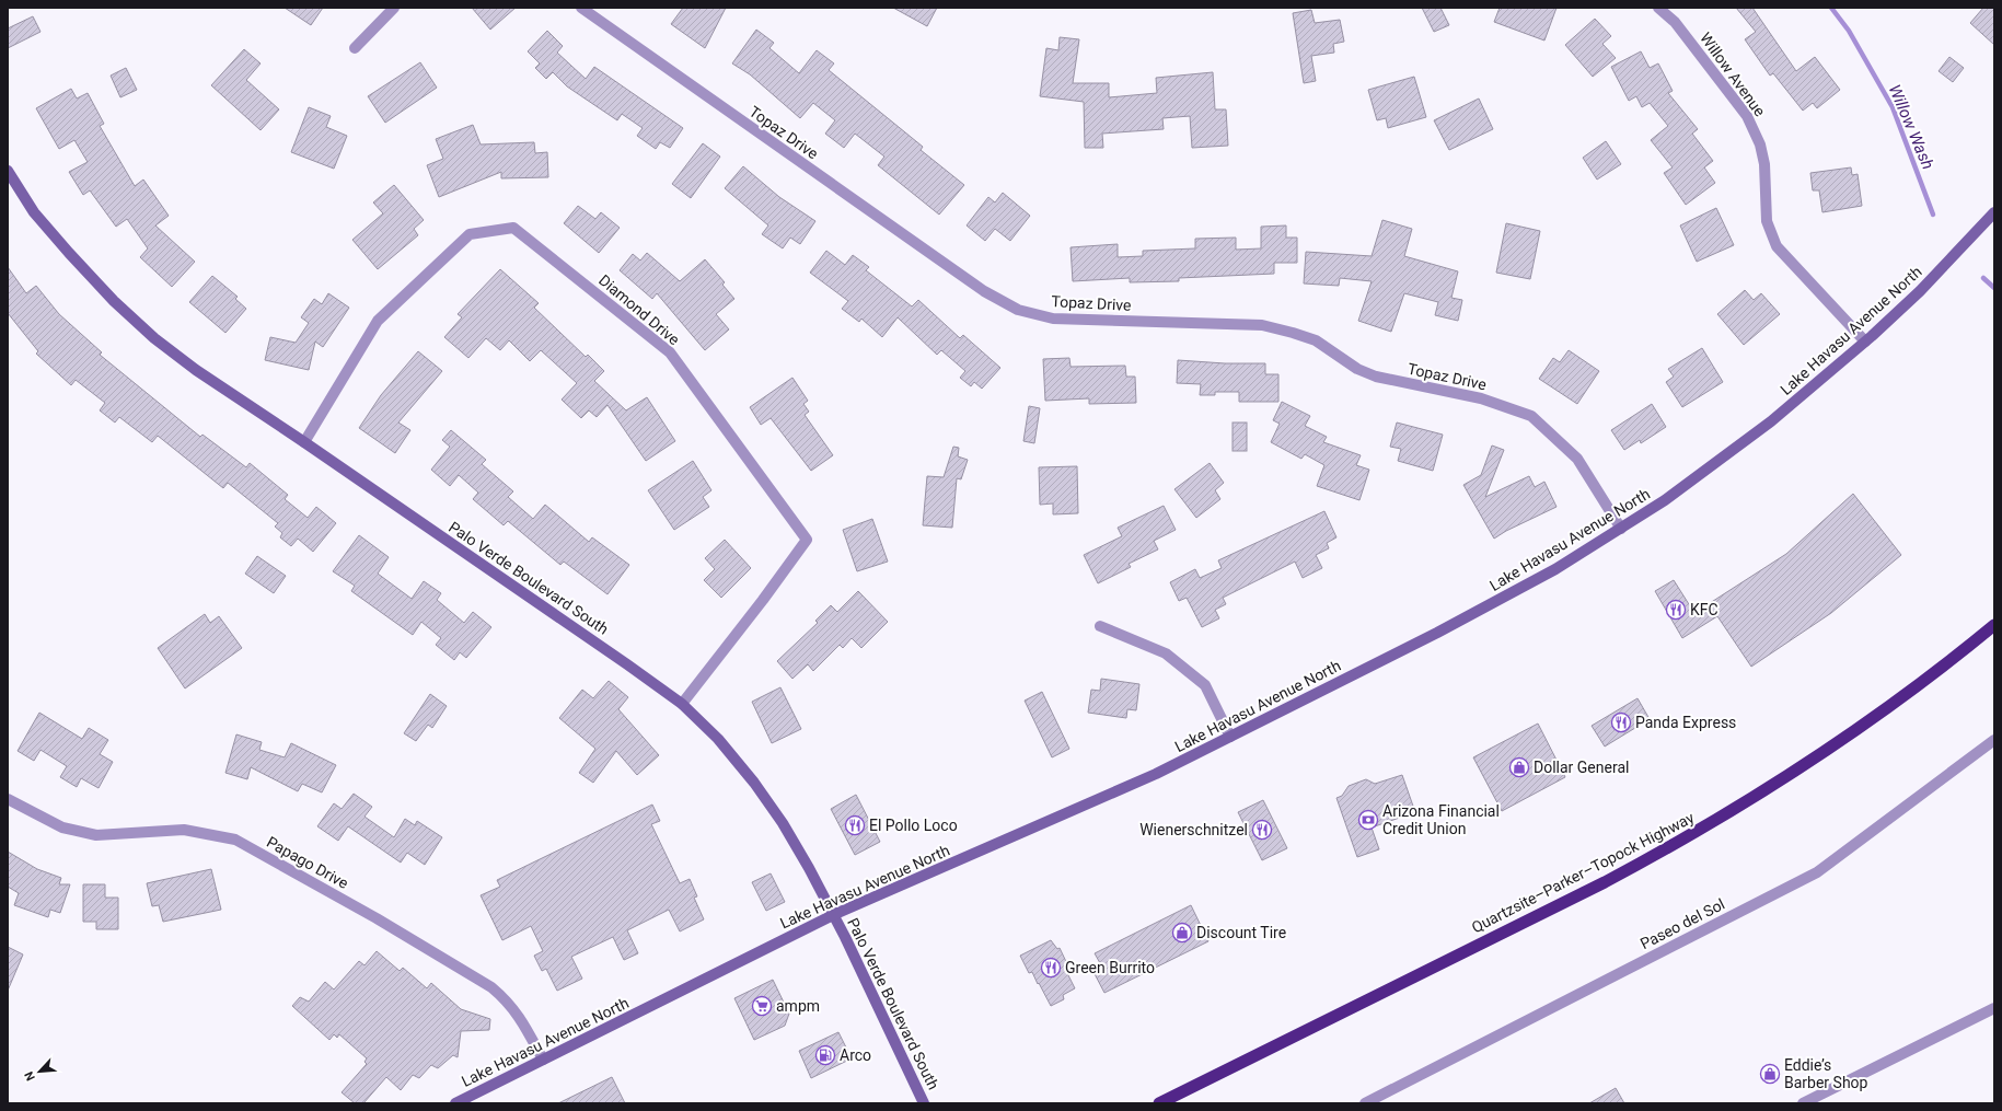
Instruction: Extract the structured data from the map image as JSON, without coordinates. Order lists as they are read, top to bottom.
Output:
{
  "streets": {
    "highway": ["Quartzsite–Parker–Topock Highway"],
    "main road": ["Lake Havasu Avenue North", "Palo Verde Boulevard South"],
    "street": [
      "Willow Avenue",
      "Topaz Drive",
      "Diamond Drive",
      "Papago Drive",
      "Paseo del Sol"
    ]
  },
  "crossings": [
    ["Willow Avenue", "Lake Havasu Avenue North"],
    ["Topaz Drive", "Lake Havasu Avenue North"],
    ["Diamond Drive", "Palo Verde Boulevard South"],
    ["Lake Havasu Avenue North", "Palo Verde Boulevard South"],
    ["Lake Havasu Avenue North", "Papago Drive"]
  ],
  "water": ["Willow Wash"],
  "places": {
    "restaurant": [
      "KFC",
      "Panda Express",
      "El Pollo Loco",
      "Wienerschnitzel",
      "Green Burrito"
    ],
    "shop": ["Dollar General", "Discount Tire", "Eddie’s Barber Shop"],
    "bank": ["Arizona Financial Credit Union"],
    "supermarket": ["ampm"],
    "fuel station": ["Arco"]
  },
  "north": "bottom left"
}
